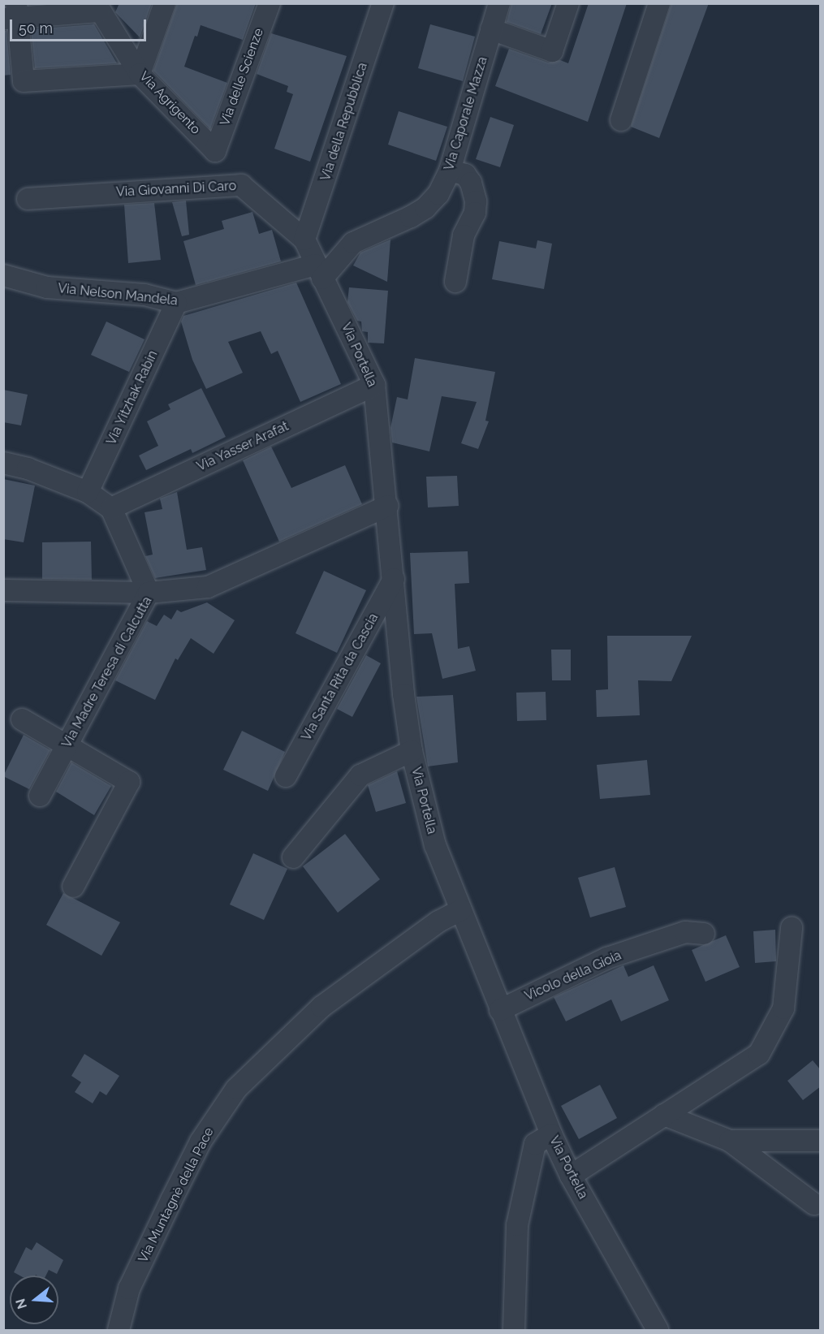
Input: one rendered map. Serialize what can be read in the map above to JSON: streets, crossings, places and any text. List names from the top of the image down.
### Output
{
  "streets": {
    "street": [
      "Via delle Scienze",
      "Via Agrigento",
      "Via Caporale Mazza",
      "Via della Repubblica",
      "Via Giovanni Di Caro",
      "Via Nelson Mandela",
      "Via Portella",
      "Via Yitzhak Rabin",
      "Via Yasser Arafat",
      "Via Madre Teresa di Calcutta",
      "Via Santa Rita da Cascia",
      "Vicolo della Gioia",
      "Via Muntagnè della Pace"
    ]
  },
  "crossings": [
    ["Via delle Scienze", "Via Agrigento"],
    ["Via Caporale Mazza", "Via Nelson Mandela"],
    ["Via Caporale Mazza", "Via Portella"],
    ["Via della Repubblica", "Via Giovanni Di Caro"],
    ["Via della Repubblica", "Via Portella"],
    ["Via Giovanni Di Caro", "Via Portella"],
    ["Via Nelson Mandela", "Via Portella"],
    ["Via Nelson Mandela", "Via Yitzhak Rabin"],
    ["Via Portella", "Via Yasser Arafat"],
    ["Via Portella", "Via Madre Teresa di Calcutta"],
    ["Via Portella", "Via Santa Rita da Cascia"],
    ["Via Portella", "Vicolo della Gioia"],
    ["Via Portella", "Via Muntagnè della Pace"]
  ],
  "scale_bar": "50 m",
  "north": "left"
}
